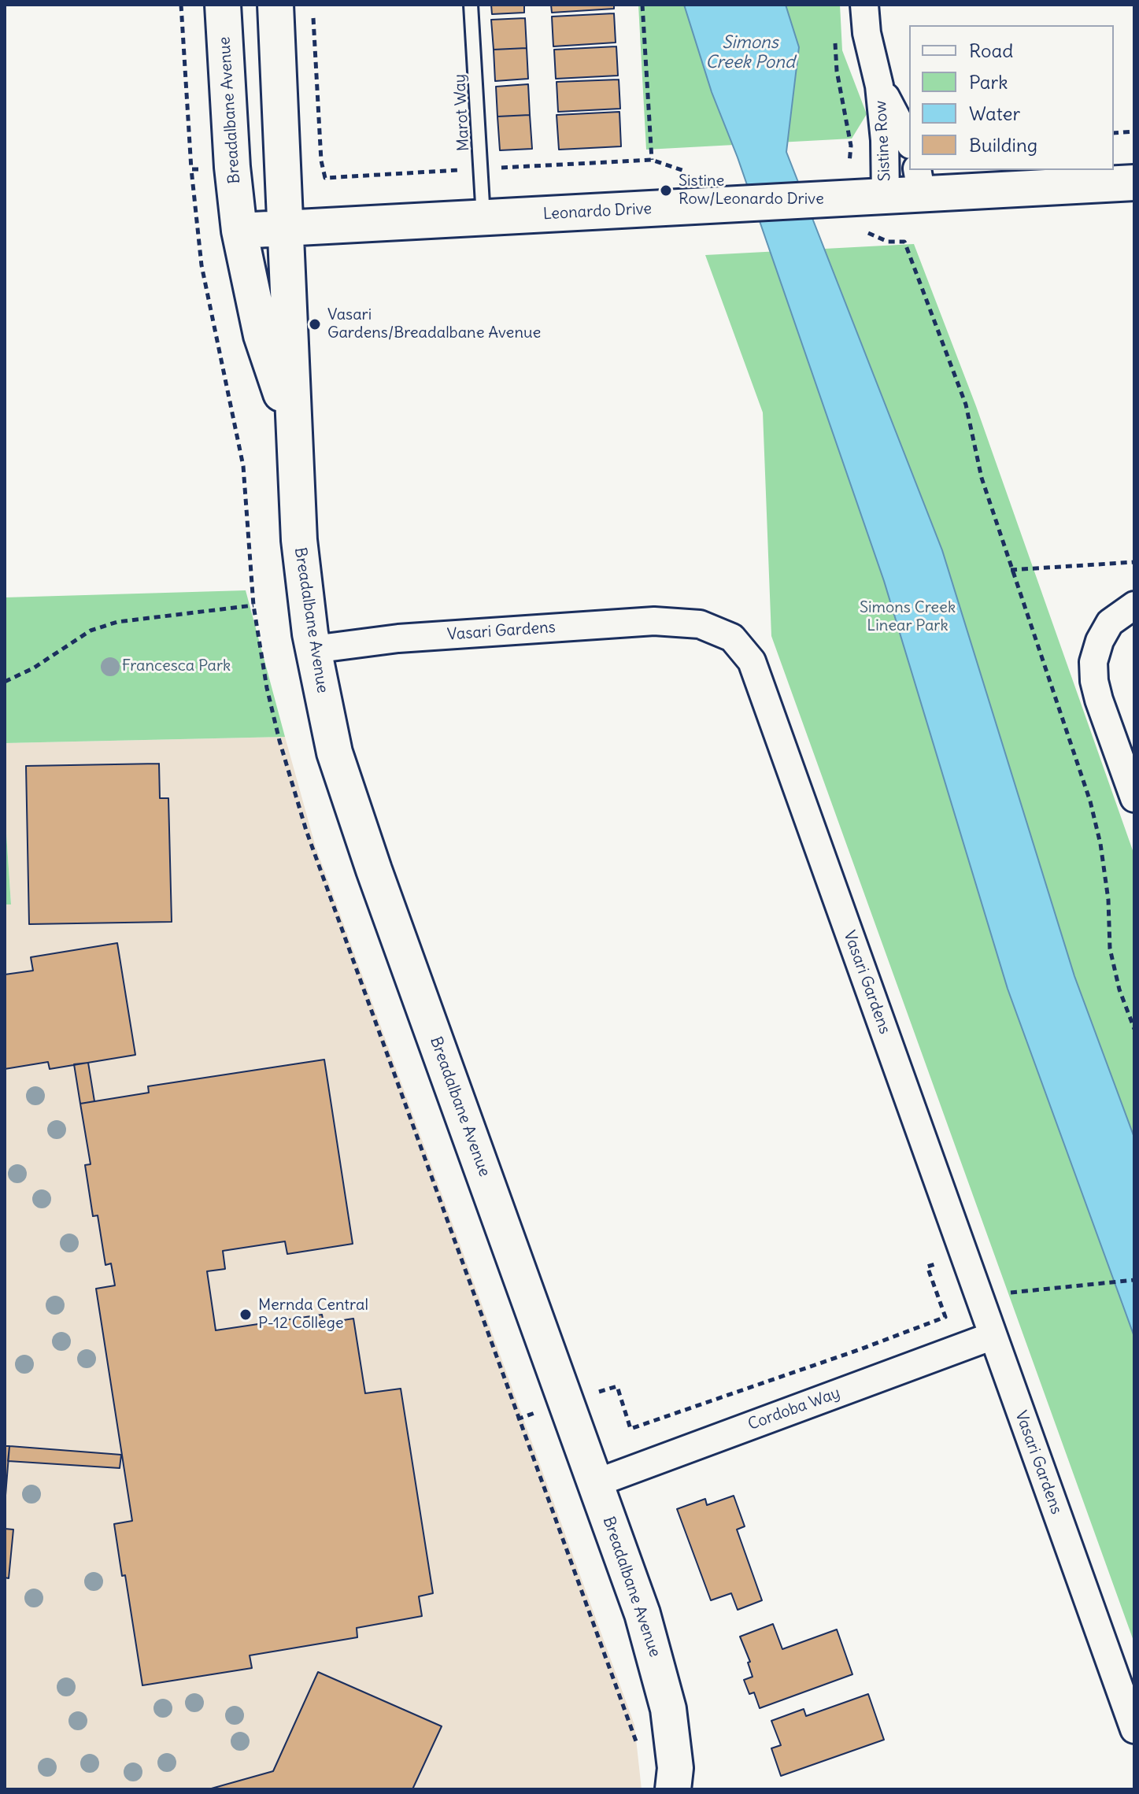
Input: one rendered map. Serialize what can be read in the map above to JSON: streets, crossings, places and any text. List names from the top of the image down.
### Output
{
  "streets": {
    "street": [
      "Breadalbane Avenue",
      "Sistine Row",
      "Leonardo Drive",
      "Vasari Gardens",
      "Cordoba Way"
    ],
    "lane": ["Marot Way"]
  },
  "crossings": [
    ["Breadalbane Avenue", "Leonardo Drive"],
    ["Breadalbane Avenue", "Vasari Gardens"],
    ["Breadalbane Avenue", "Cordoba Way"],
    ["Marot Way", "Leonardo Drive"],
    ["Sistine Row", "Leonardo Drive"],
    ["Vasari Gardens", "Cordoba Way"]
  ],
  "water": ["Simons Creek Pond"],
  "parks": ["Simons Creek Linear Park", "Francesca Park"],
  "places": ["Sistine Row/Leonardo Drive", "Vasari Gardens/Breadalbane Avenue", "Mernda Central P-12 College"],
  "legend": [
    "Road",
    "Park",
    "Water",
    "Building"
  ]
}
